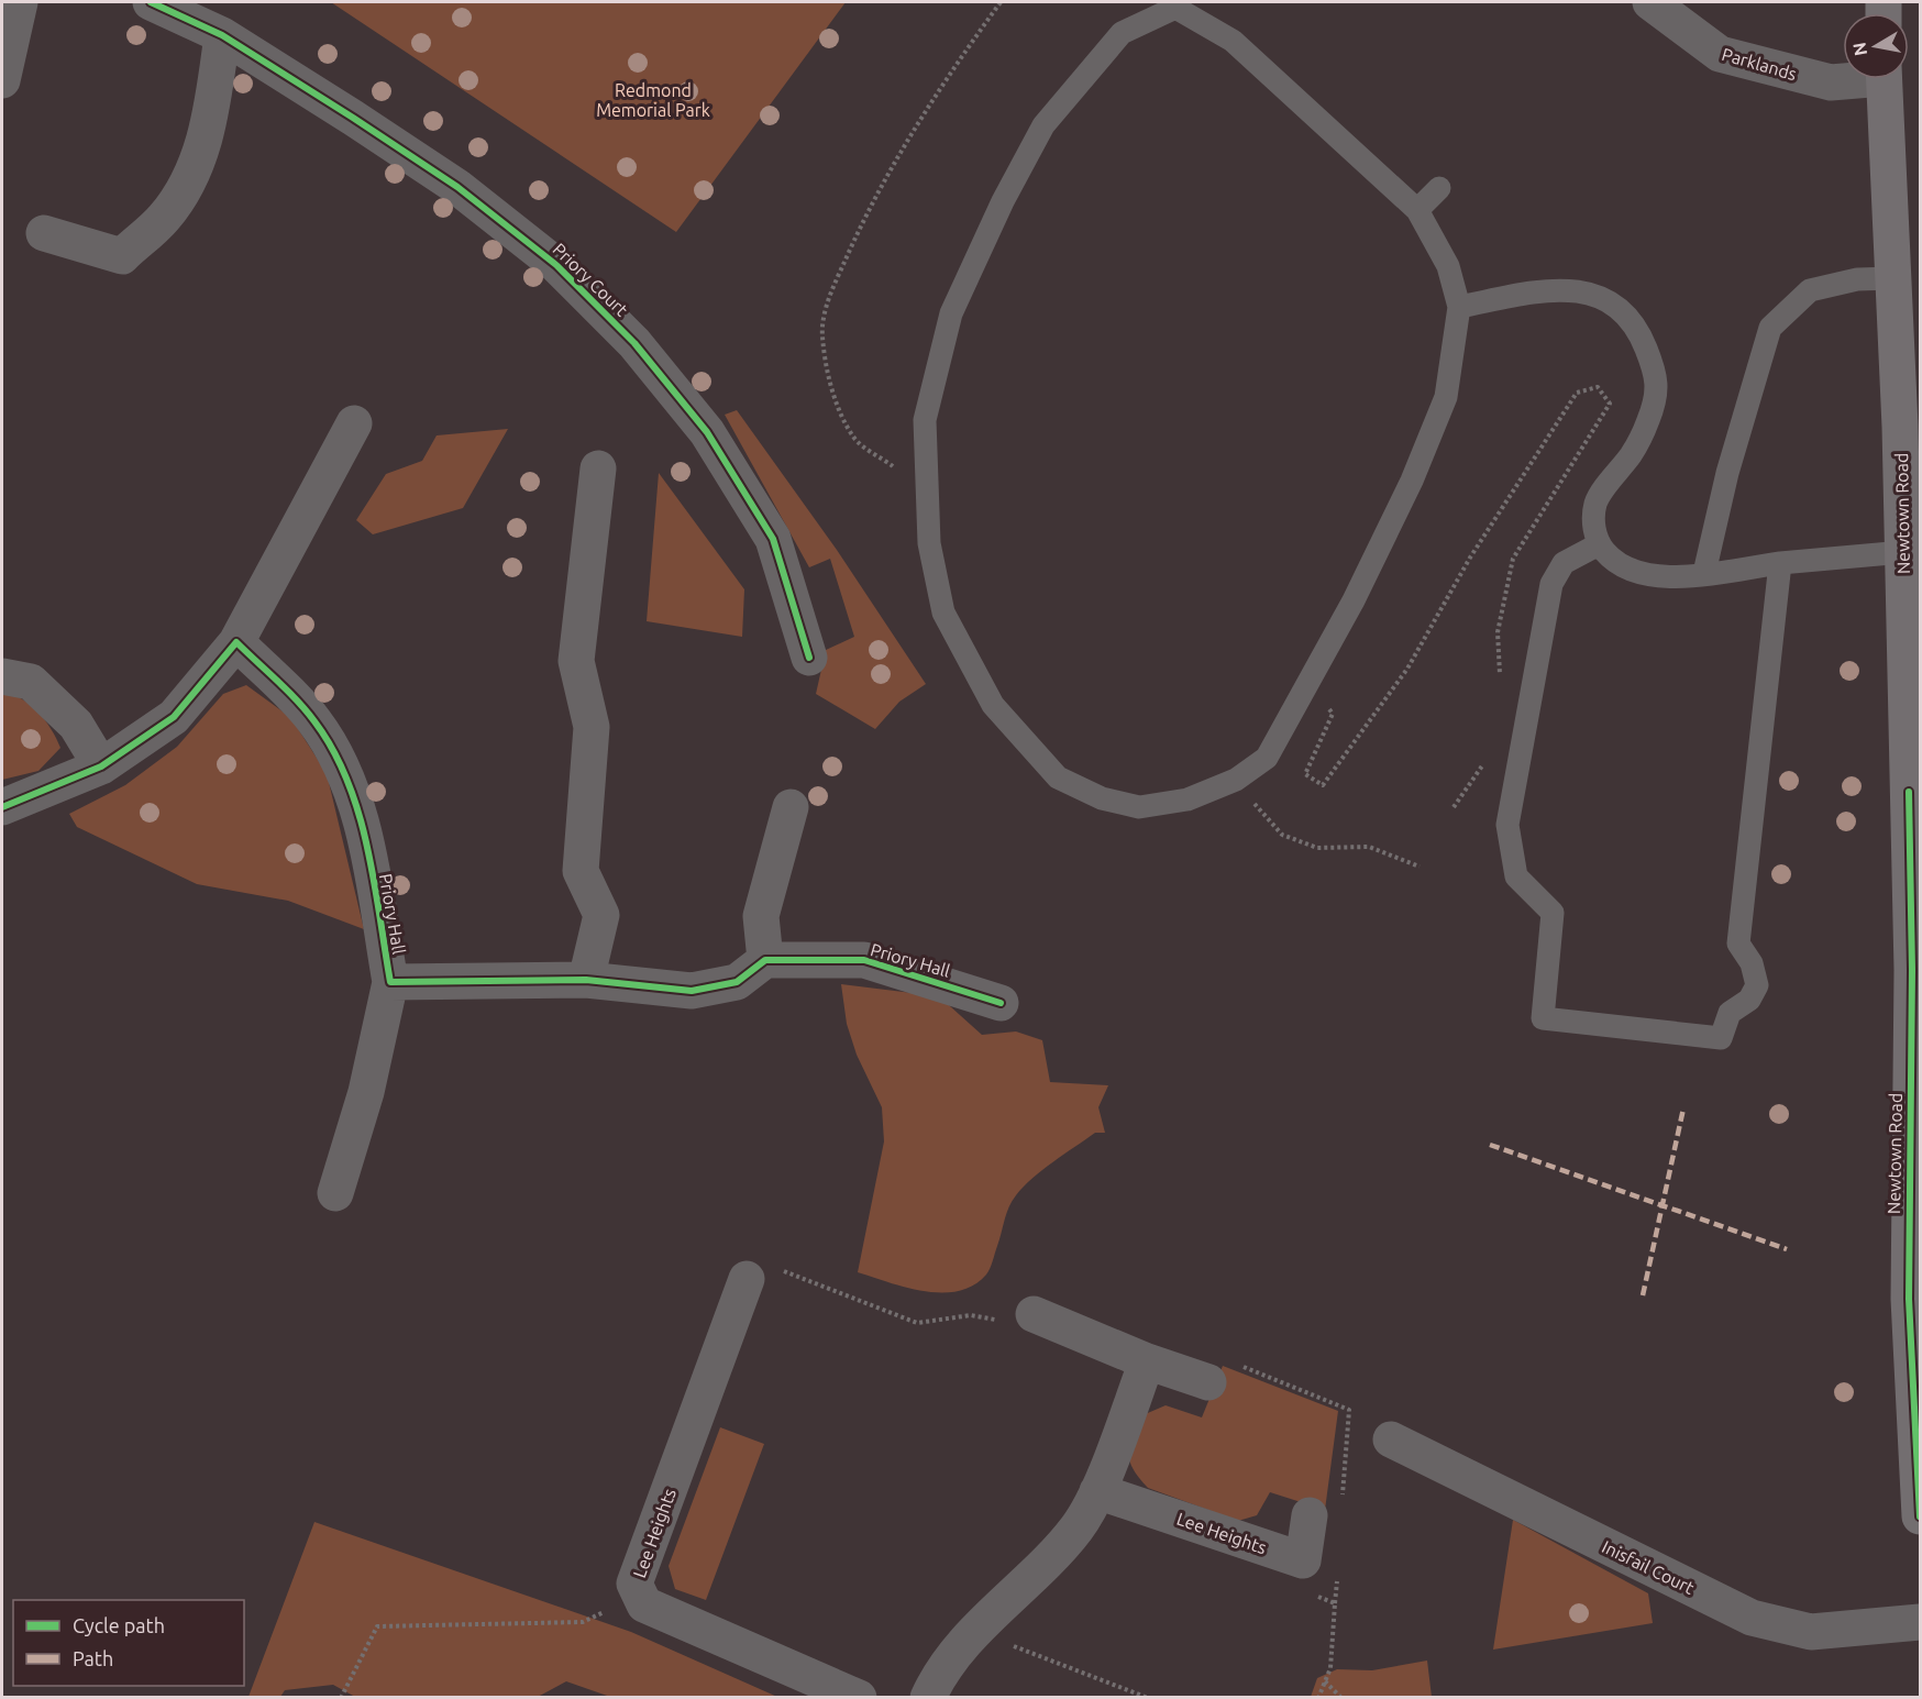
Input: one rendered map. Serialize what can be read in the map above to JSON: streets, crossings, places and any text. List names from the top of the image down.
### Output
{
  "streets": {
    "main road": ["Newtown Road"],
    "street": [
      "Parklands",
      "Priory Court",
      "Priory Hall",
      "Lee Heights",
      "Inisfail Court"
    ]
  },
  "parks": ["Redmond Memorial Park"],
  "legend": ["Cycle path", "Path"],
  "north": "left"
}
